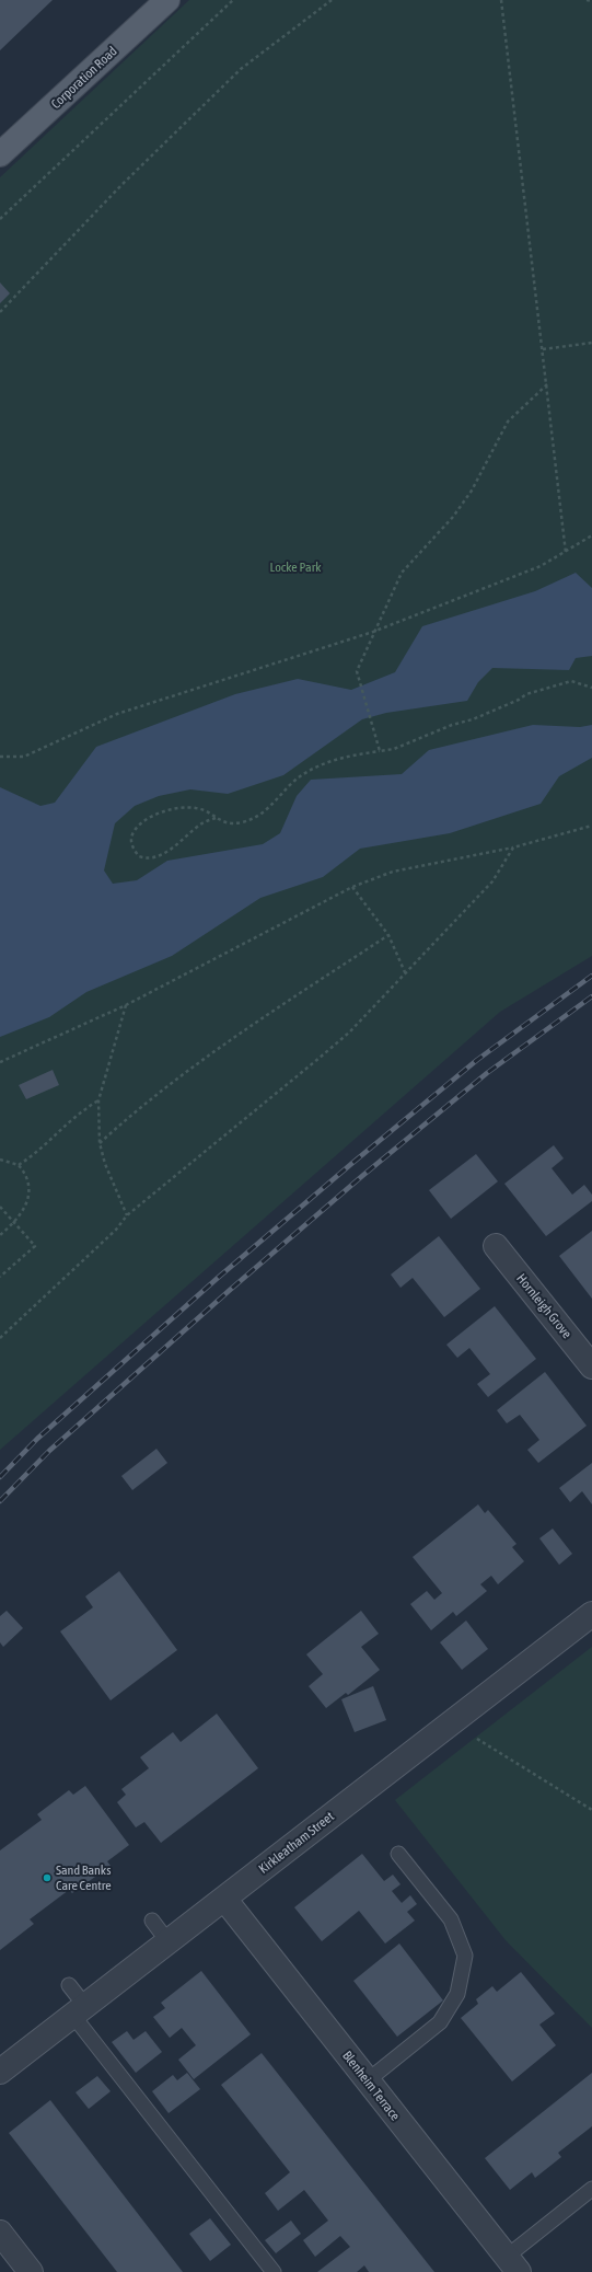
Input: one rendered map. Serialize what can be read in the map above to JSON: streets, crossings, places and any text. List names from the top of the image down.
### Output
{
  "streets": {
    "main road": ["Corporation Road"],
    "street": ["Hornleigh Grove", "Kirkleatham Street", "Blenheim Terrace"]
  },
  "crossings": [
    ["Kirkleatham Street", "Blenheim Terrace"]
  ],
  "parks": ["Locke Park"],
  "places": ["Sand Banks Care Centre"]
}
